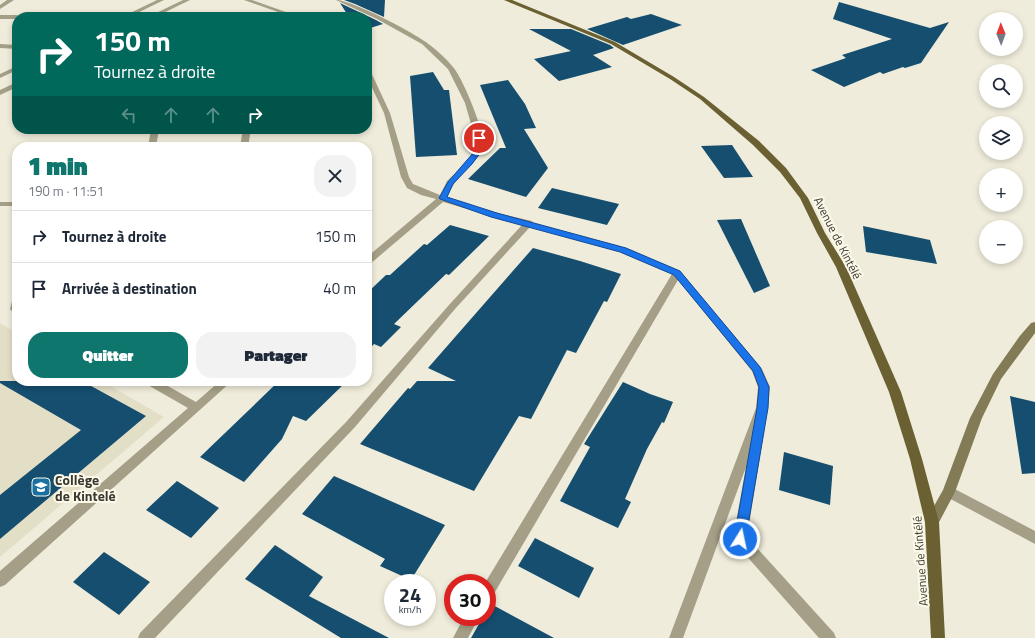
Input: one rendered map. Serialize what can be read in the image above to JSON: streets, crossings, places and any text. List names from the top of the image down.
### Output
{
  "streets": {
    "main road": ["Avenue de Kintélé"]
  },
  "places": {
    "school or university": ["Collège de Kintelé"]
  },
  "north": "top",
  "page": {
    "map_buttons": ["+", "−"],
    "turn": ["150 m", "Tournez à droite"],
    "heading": ["1 min", "190 m · 11:51"],
    "list": [
      {
        "name": "Tournez à droite",
        "value": "150 m"
      },
      {
        "name": "Arrivée à destination",
        "value": "40 m"
      }
    ],
    "buttons": ["Quitter", "Partager"],
    "speed": "24 km/h",
    "limit": "30"
  }
}
